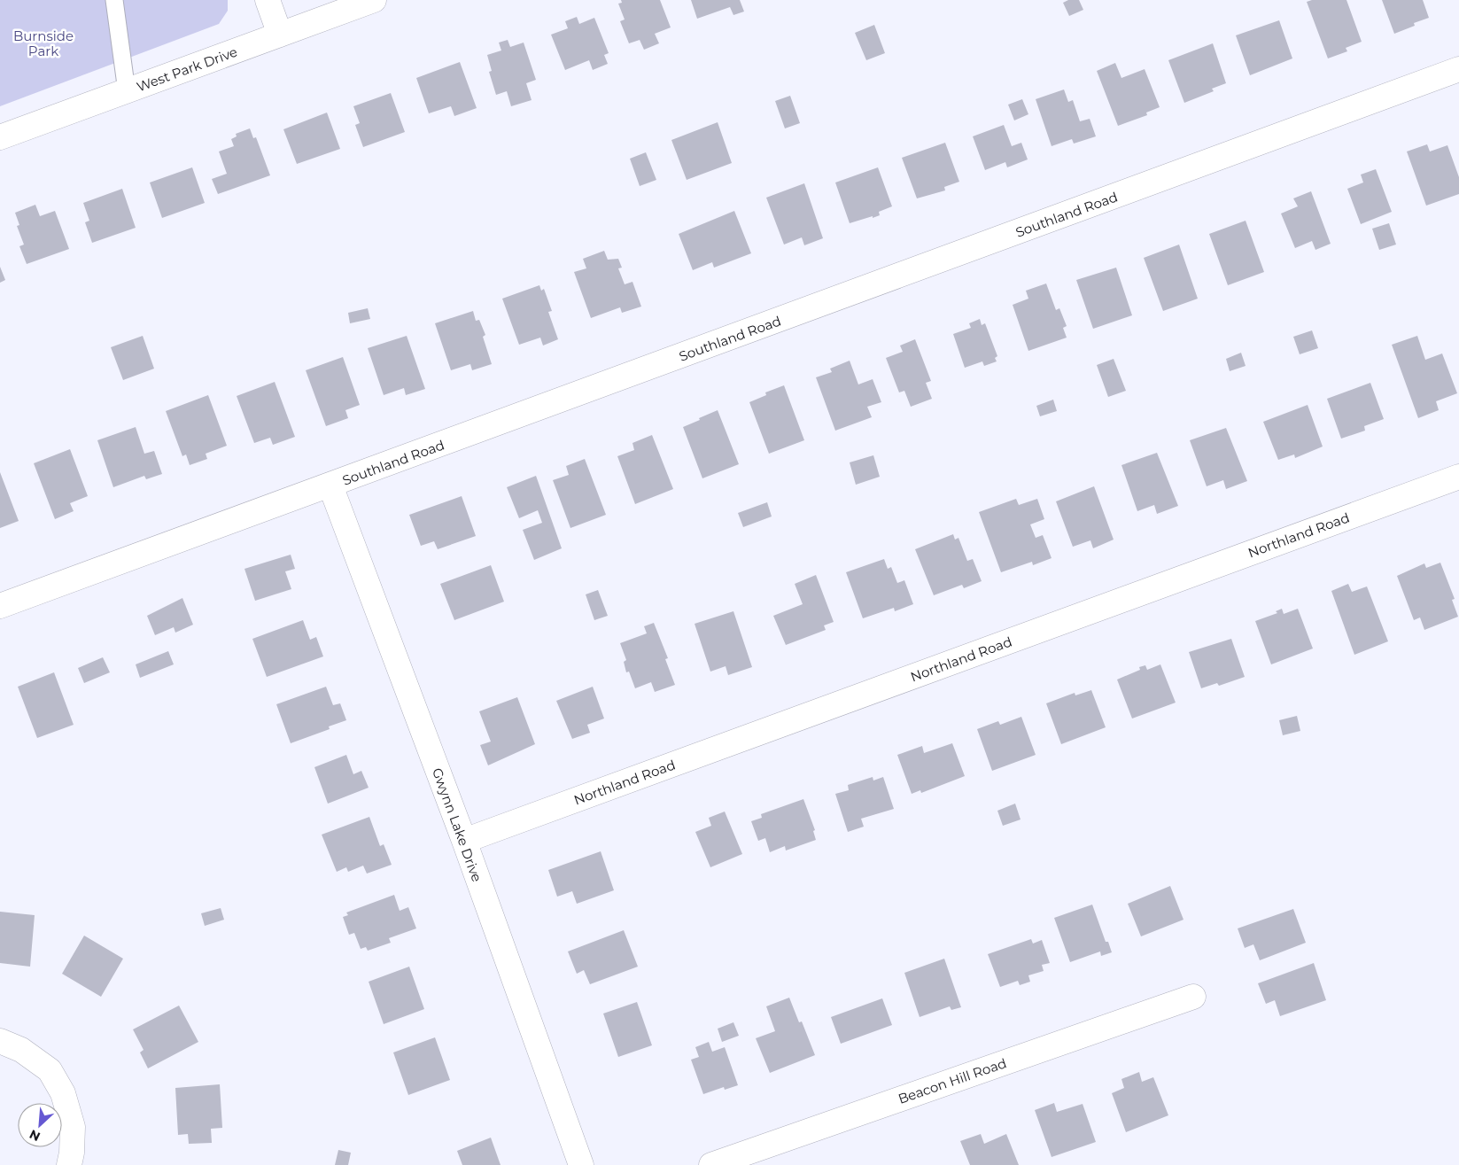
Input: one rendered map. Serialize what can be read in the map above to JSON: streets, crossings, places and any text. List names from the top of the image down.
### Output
{
  "streets": {
    "street": [
      "West Park Drive",
      "Southland Road",
      "Northland Road",
      "Gwynn Lake Drive",
      "Beacon Hill Road"
    ]
  },
  "crossings": [
    ["Southland Road", "Gwynn Lake Drive"],
    ["Northland Road", "Gwynn Lake Drive"]
  ],
  "parks": ["Burnside Park"],
  "north": "bottom left"
}
